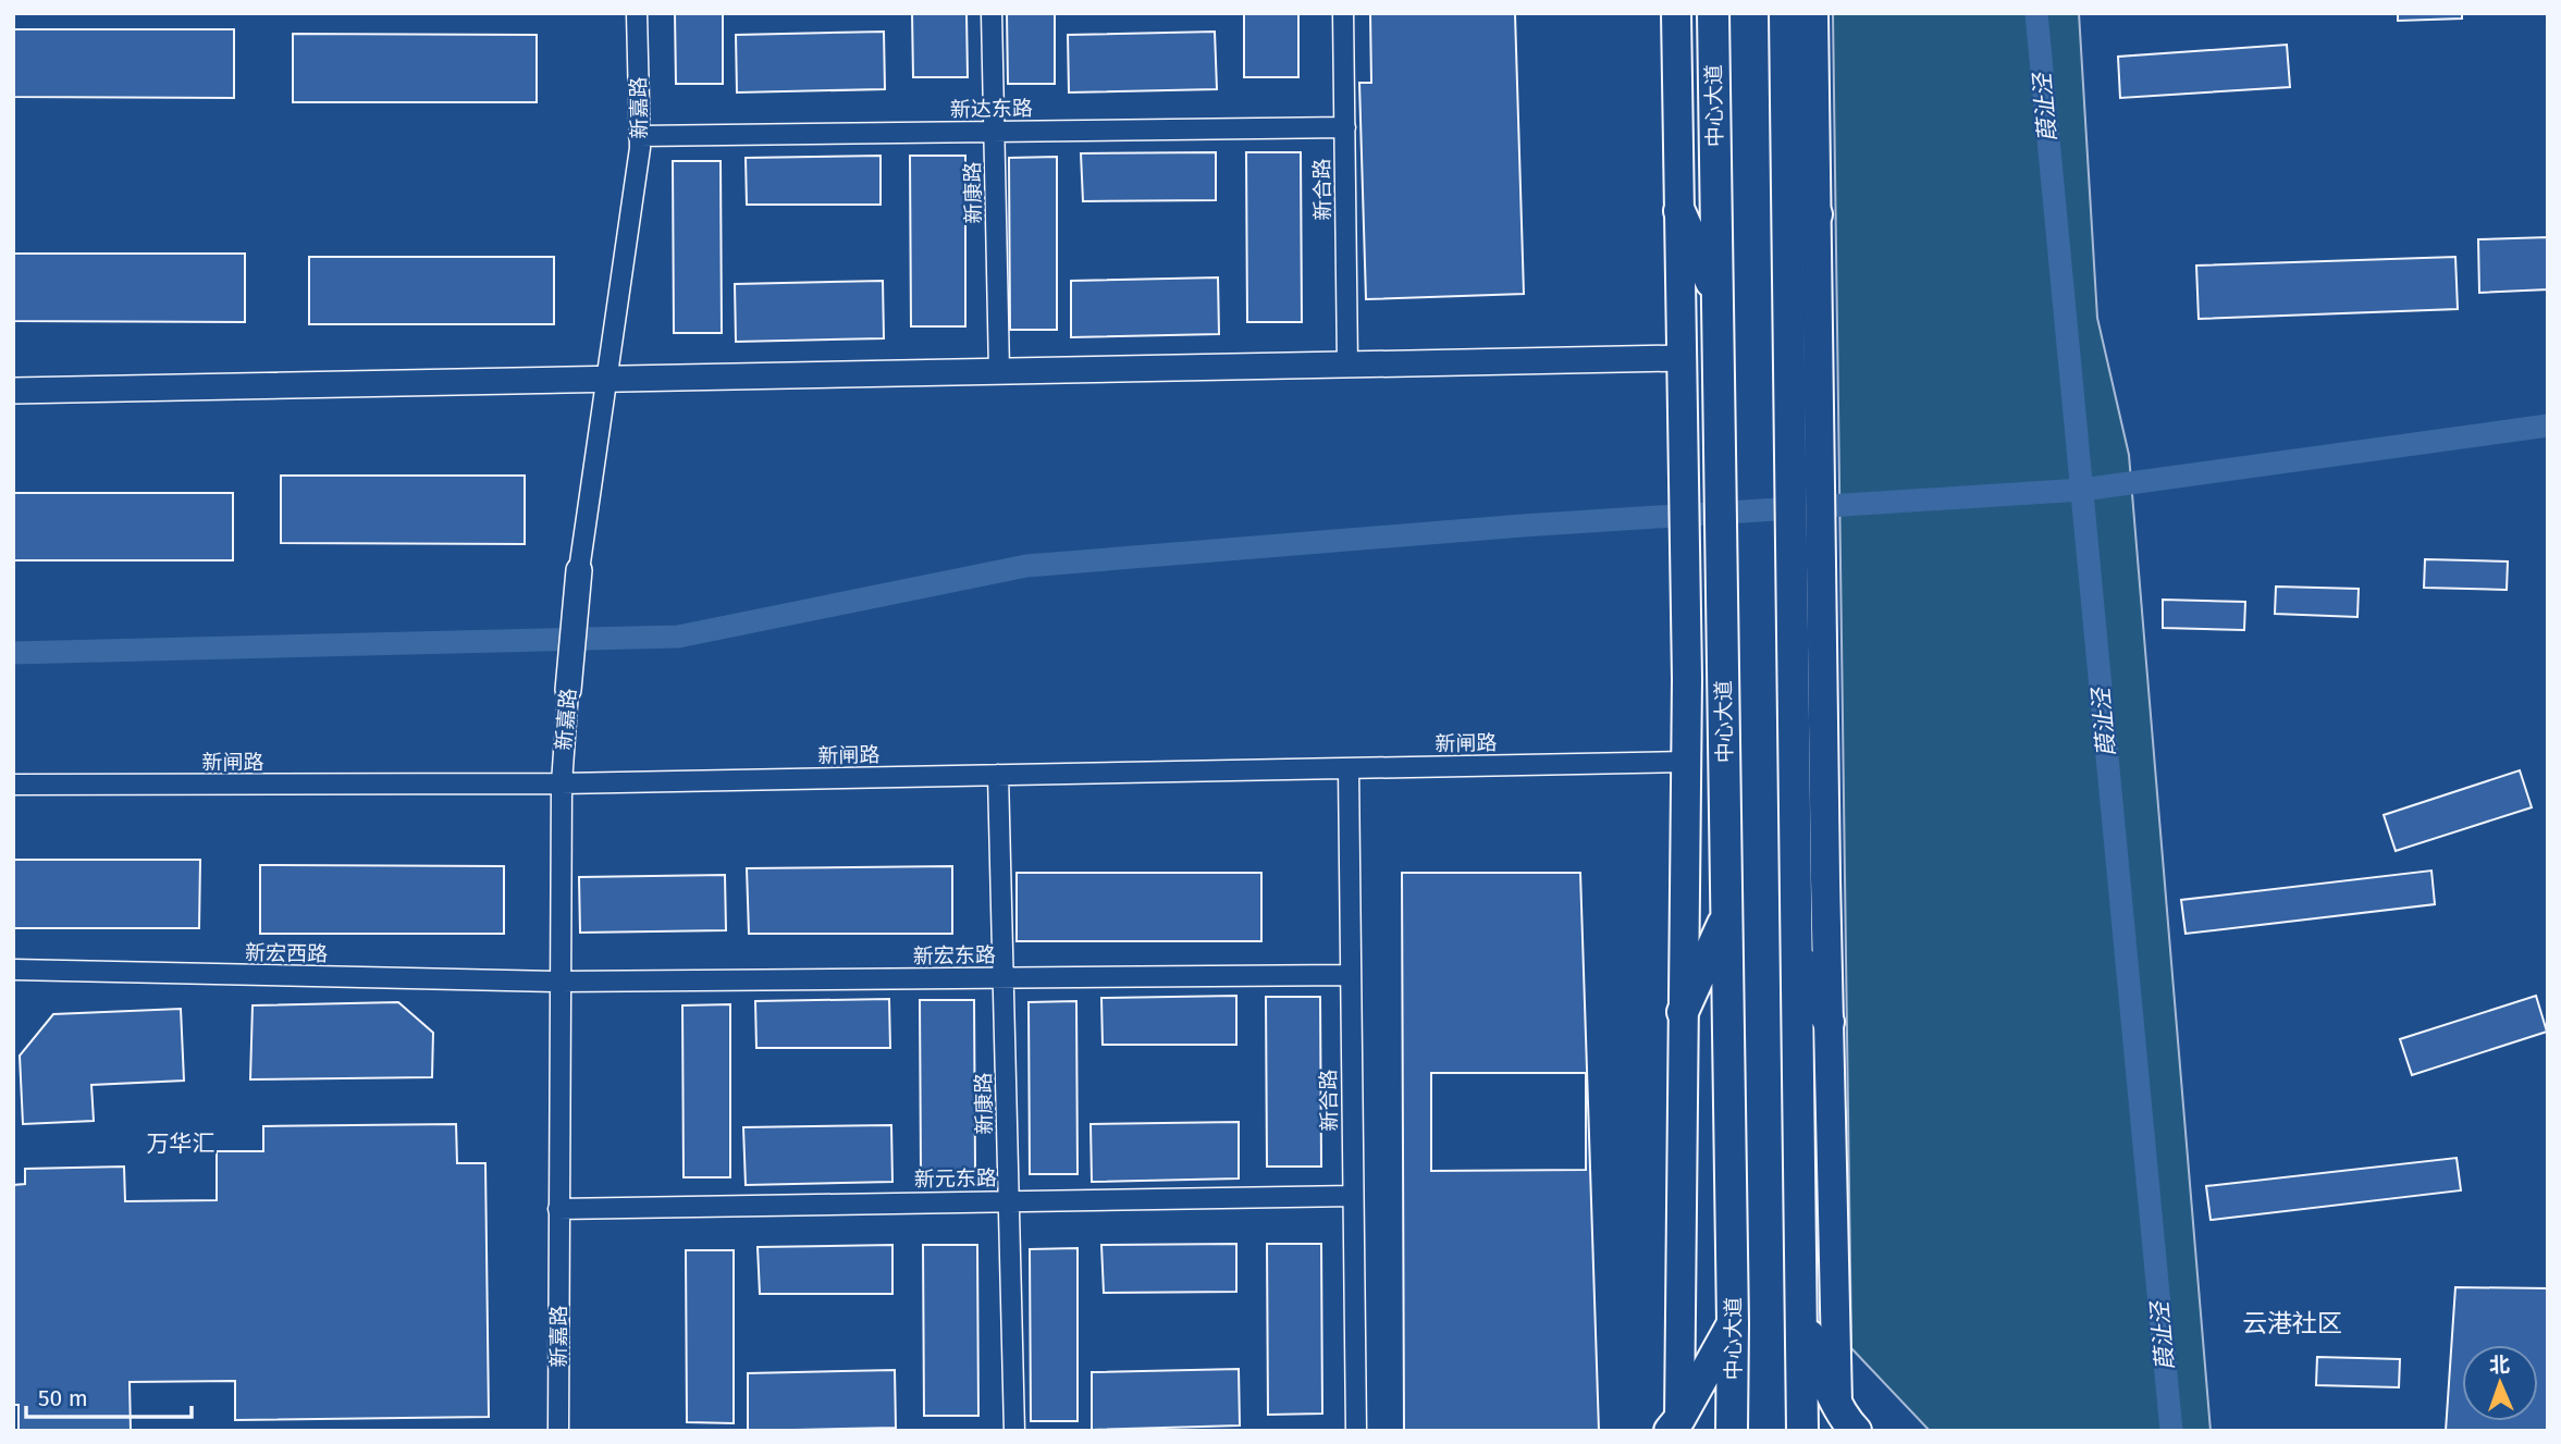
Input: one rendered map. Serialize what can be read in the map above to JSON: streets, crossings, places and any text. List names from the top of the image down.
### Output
{
  "streets": {
    "main road": ["中心大道"],
    "street": [
      "新嘉路",
      "新达东路",
      "新合路",
      "新康路",
      "新闸路",
      "新宏西路",
      "新宏东路",
      "新元东路"
    ]
  },
  "crossings": [
    ["新嘉路", "新达东路"],
    ["新嘉路", "新闸路"],
    ["新嘉路", "新宏西路"],
    ["新嘉路", "新宏东路"],
    ["新嘉路", "新元东路"],
    ["新达东路", "新合路"],
    ["新达东路", "新康路"],
    ["新合路", "新闸路"],
    ["新合路", "新宏东路"],
    ["新合路", "新元东路"],
    ["新康路", "新闸路"],
    ["新康路", "新宏东路"],
    ["新康路", "新元东路"],
    ["新宏西路", "新宏东路"]
  ],
  "districts": ["万华汇", "云港社区"],
  "water": ["葭沚泾"],
  "scale_bar": "50 m",
  "north": "top"
}
